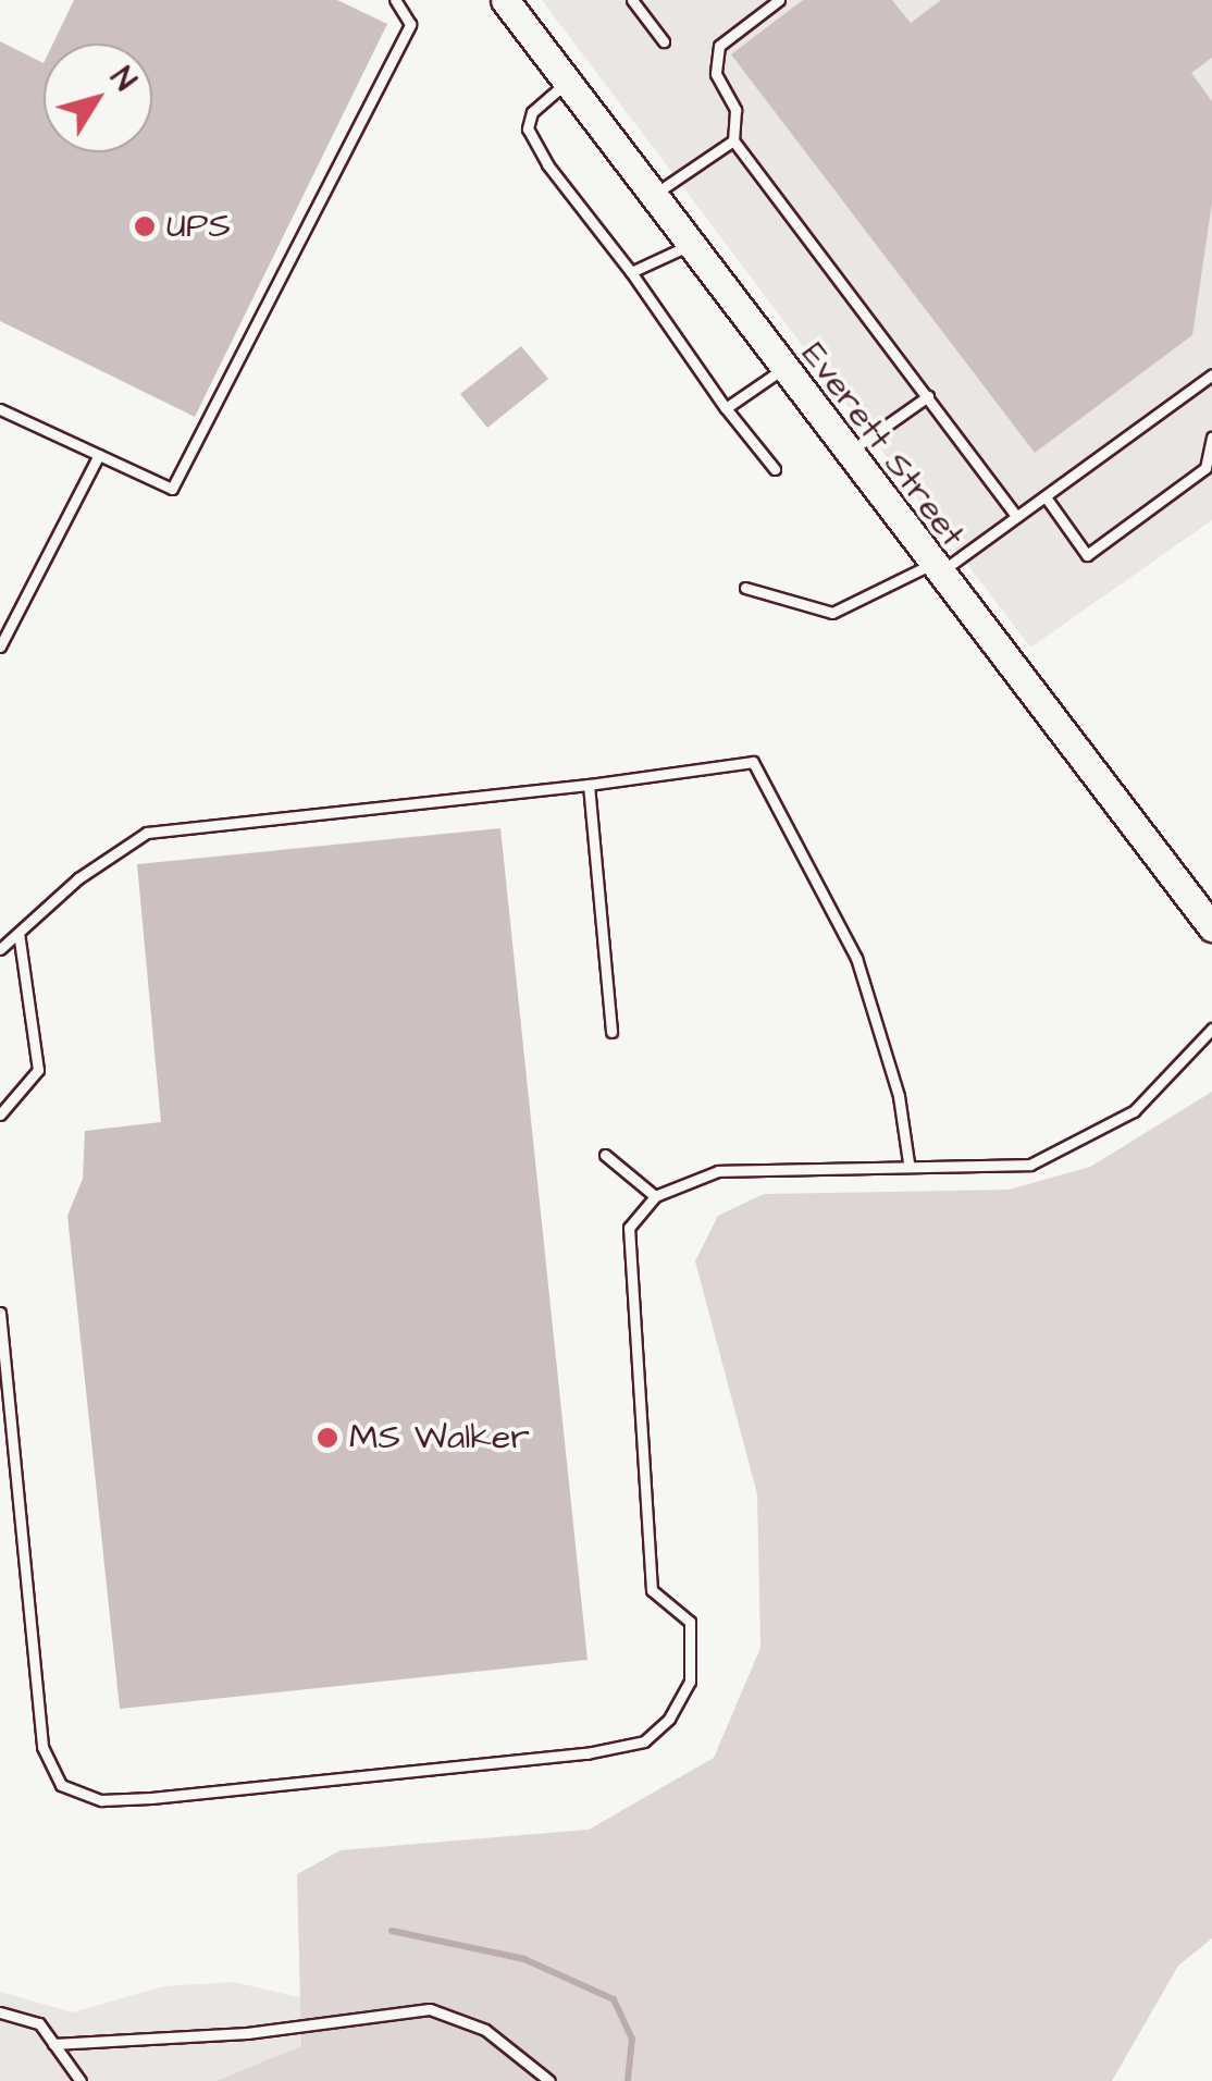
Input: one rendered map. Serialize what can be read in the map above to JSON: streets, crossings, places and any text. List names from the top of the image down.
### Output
{
  "streets": {
    "street": ["Everett Street"]
  },
  "places": ["UPS", "MS Walker"],
  "north": "top right"
}
